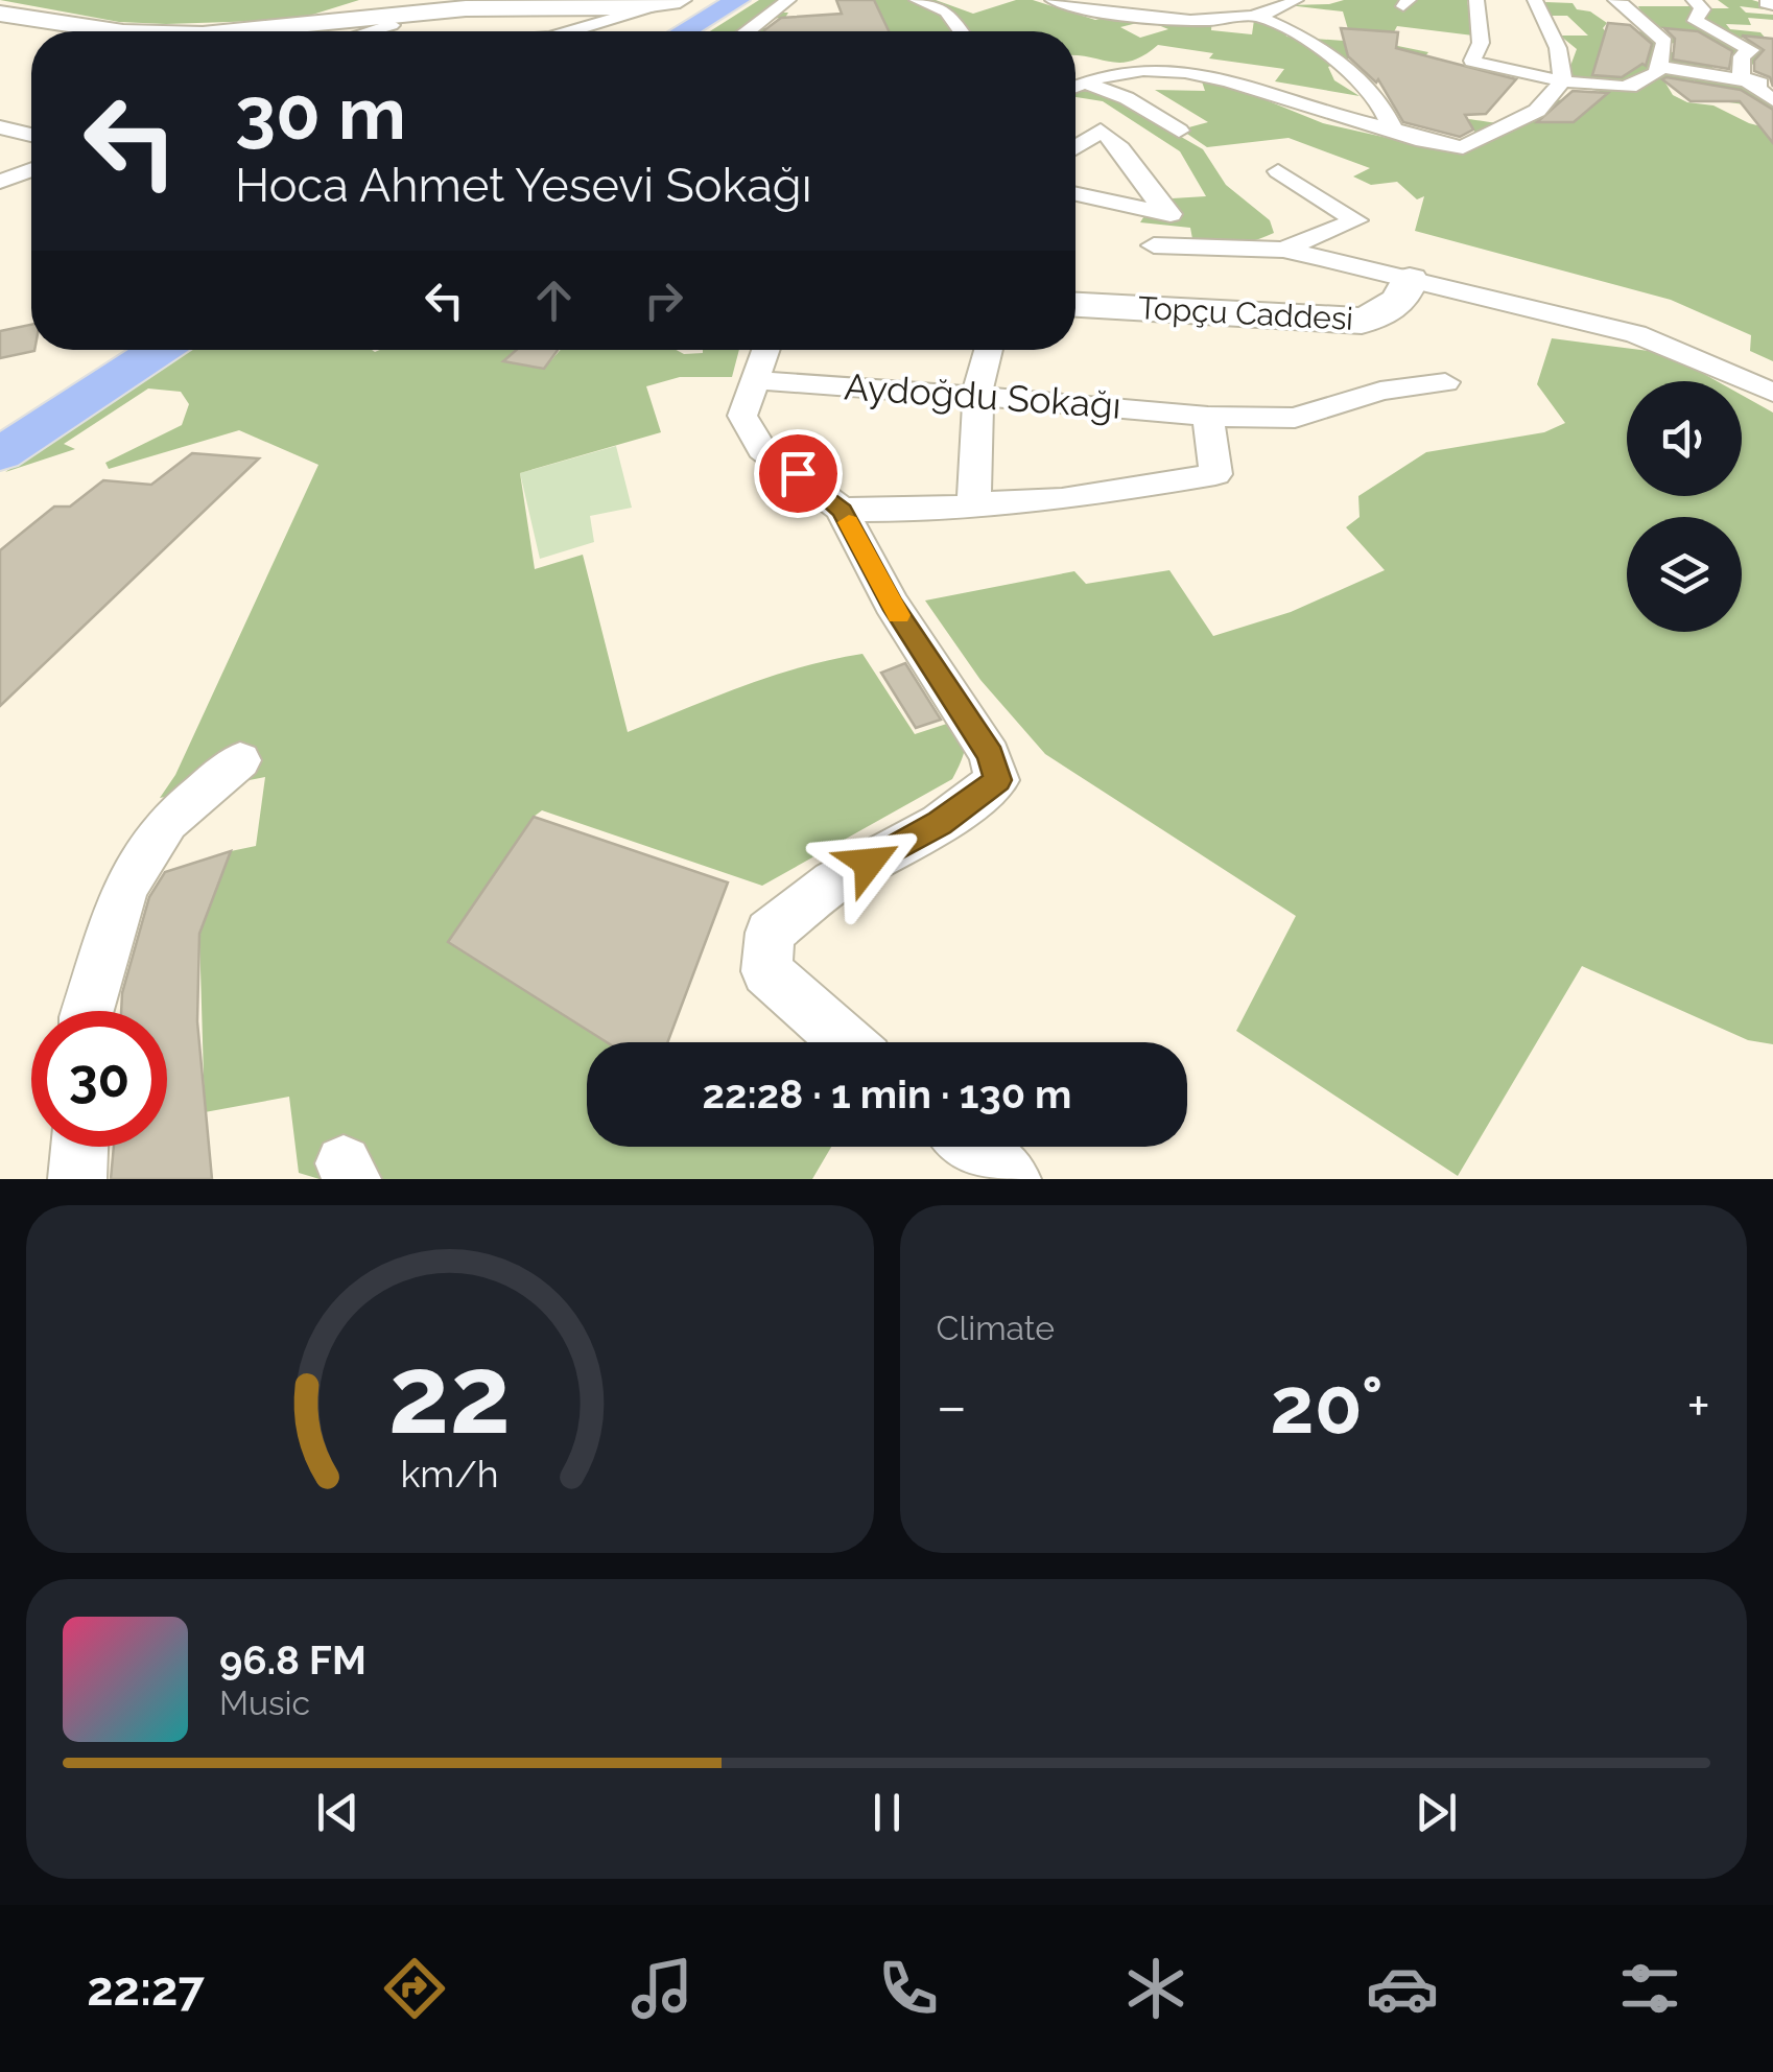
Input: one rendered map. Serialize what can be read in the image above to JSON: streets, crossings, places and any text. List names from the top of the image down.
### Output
{
  "streets": {
    "main road": ["Topçu Caddesi"],
    "street": ["Aydoğdu Sokağı"]
  },
  "page": {
    "turn": ["30 m", "Hoca Ahmet Yesevi Sokağı"],
    "limit": "30",
    "trip": "22:28 · 1 min · 130 m",
    "tile": "Climate",
    "heat": ["−", "20°", "+"],
    "song": ["96.8 FM", "Music"],
    "tabs": "22:27",
    "gauge": ["22", "km/h"]
  }
}
